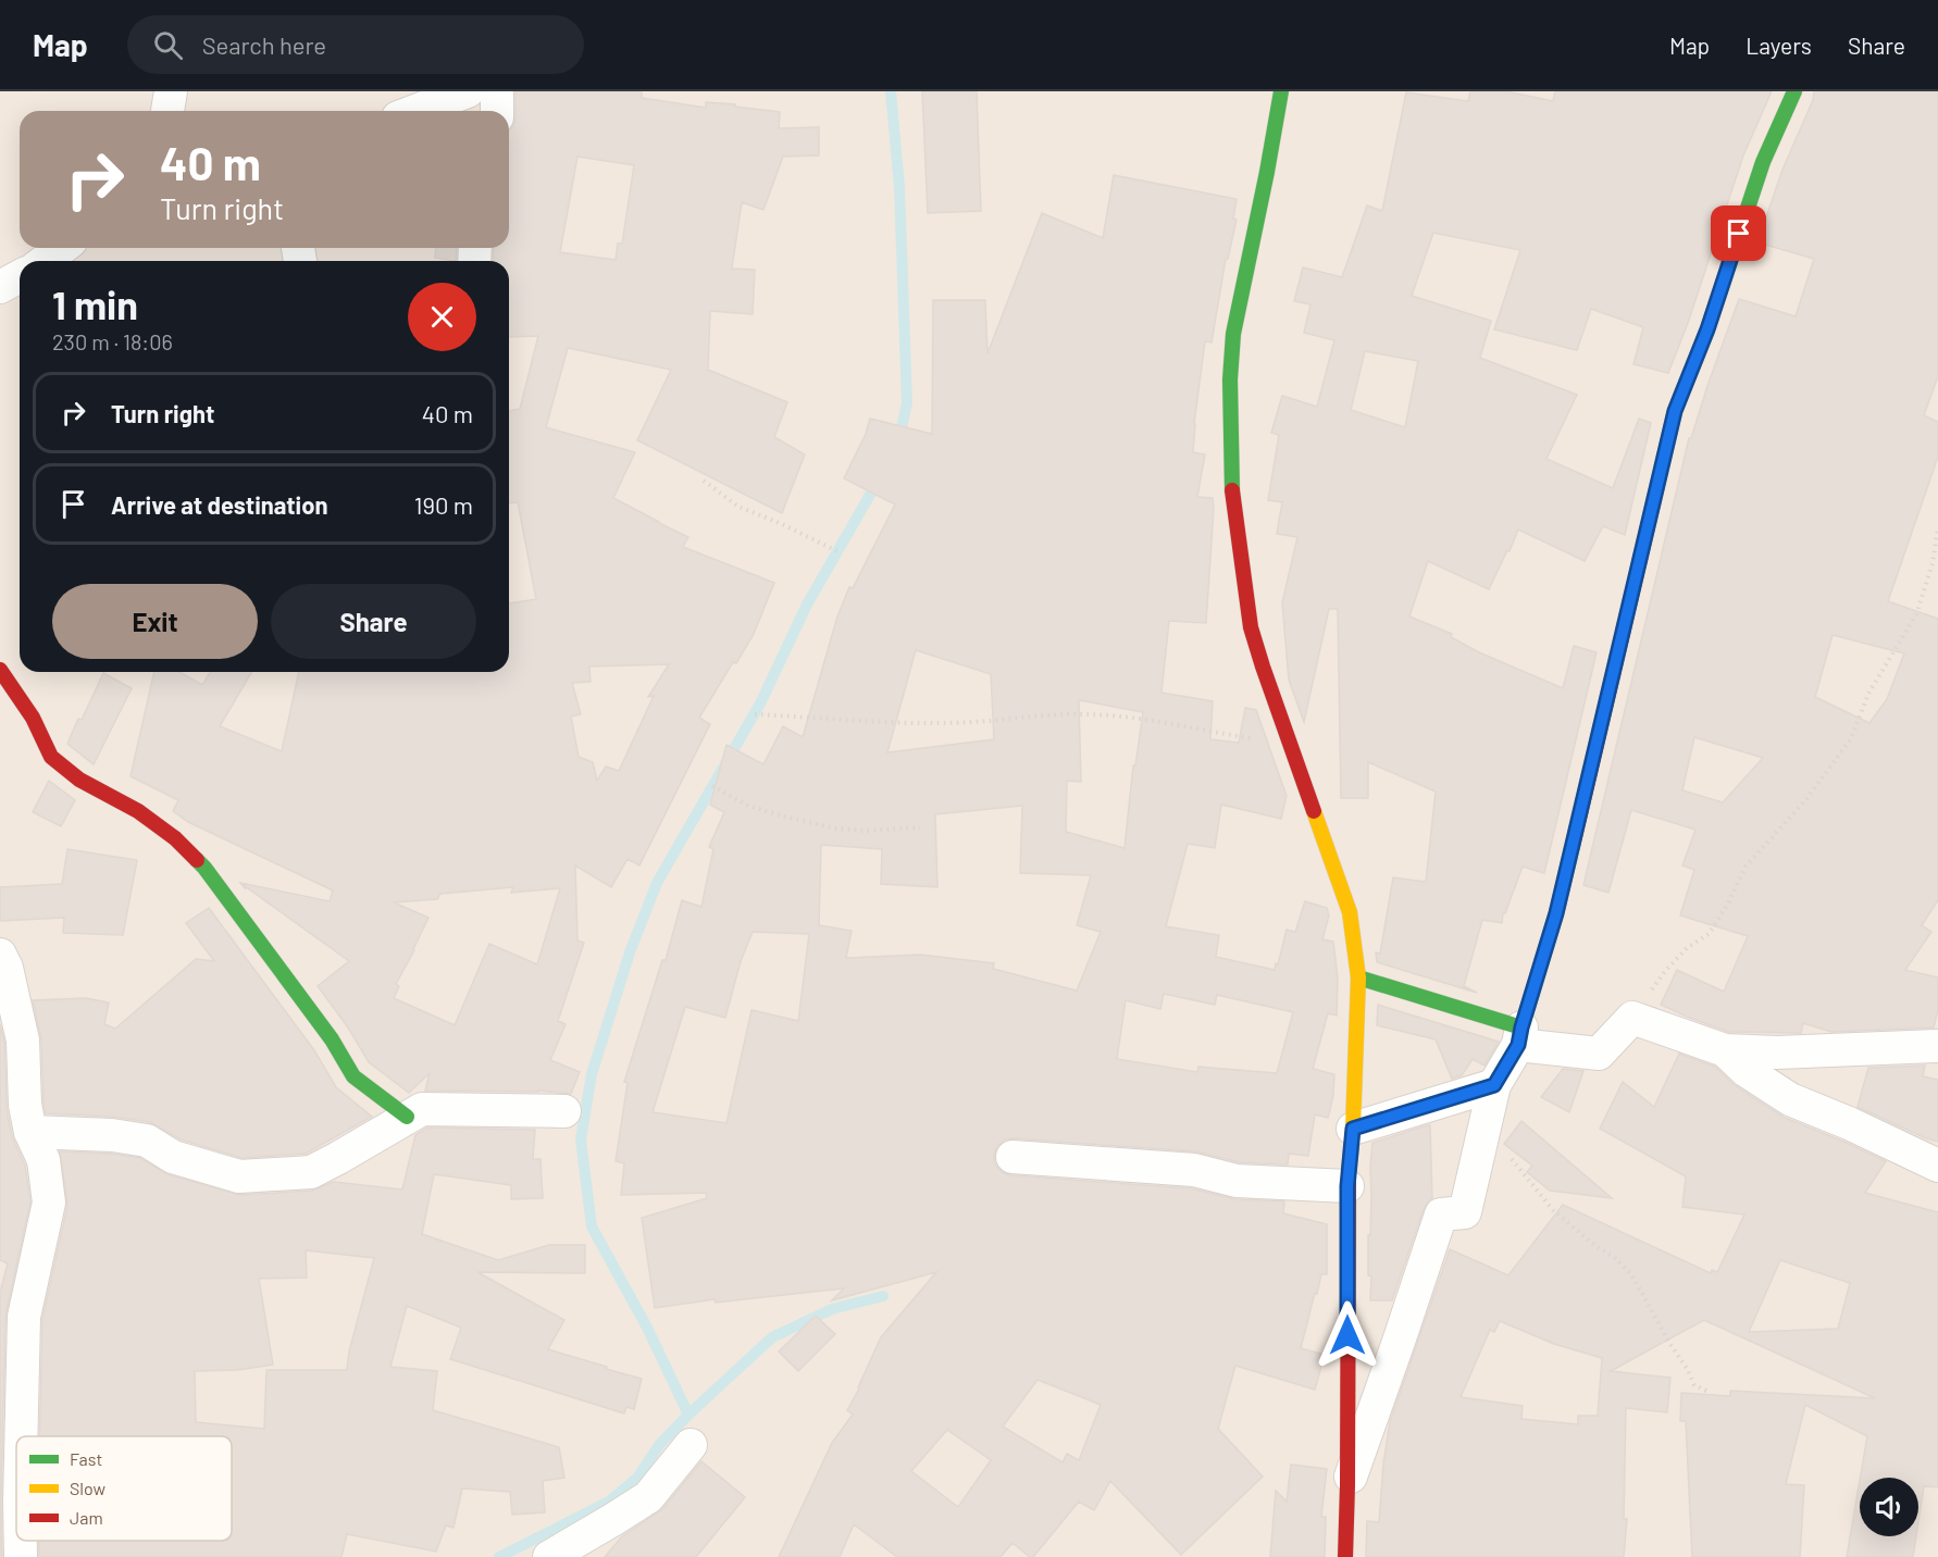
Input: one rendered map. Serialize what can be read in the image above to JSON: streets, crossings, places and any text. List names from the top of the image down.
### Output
{
  "legend": ["Fast", "Slow", "Jam"],
  "page": {
    "header": "Map",
    "search": "Search here",
    "nav": ["Map", "Layers", "Share"],
    "turn": ["40 m", "Turn right"],
    "heading": ["1 min", "230 m · 18:06"],
    "list": [
      {
        "name": "Turn right",
        "value": "40 m"
      },
      {
        "name": "Arrive at destination",
        "value": "190 m"
      }
    ],
    "buttons": ["Exit", "Share"]
  }
}
